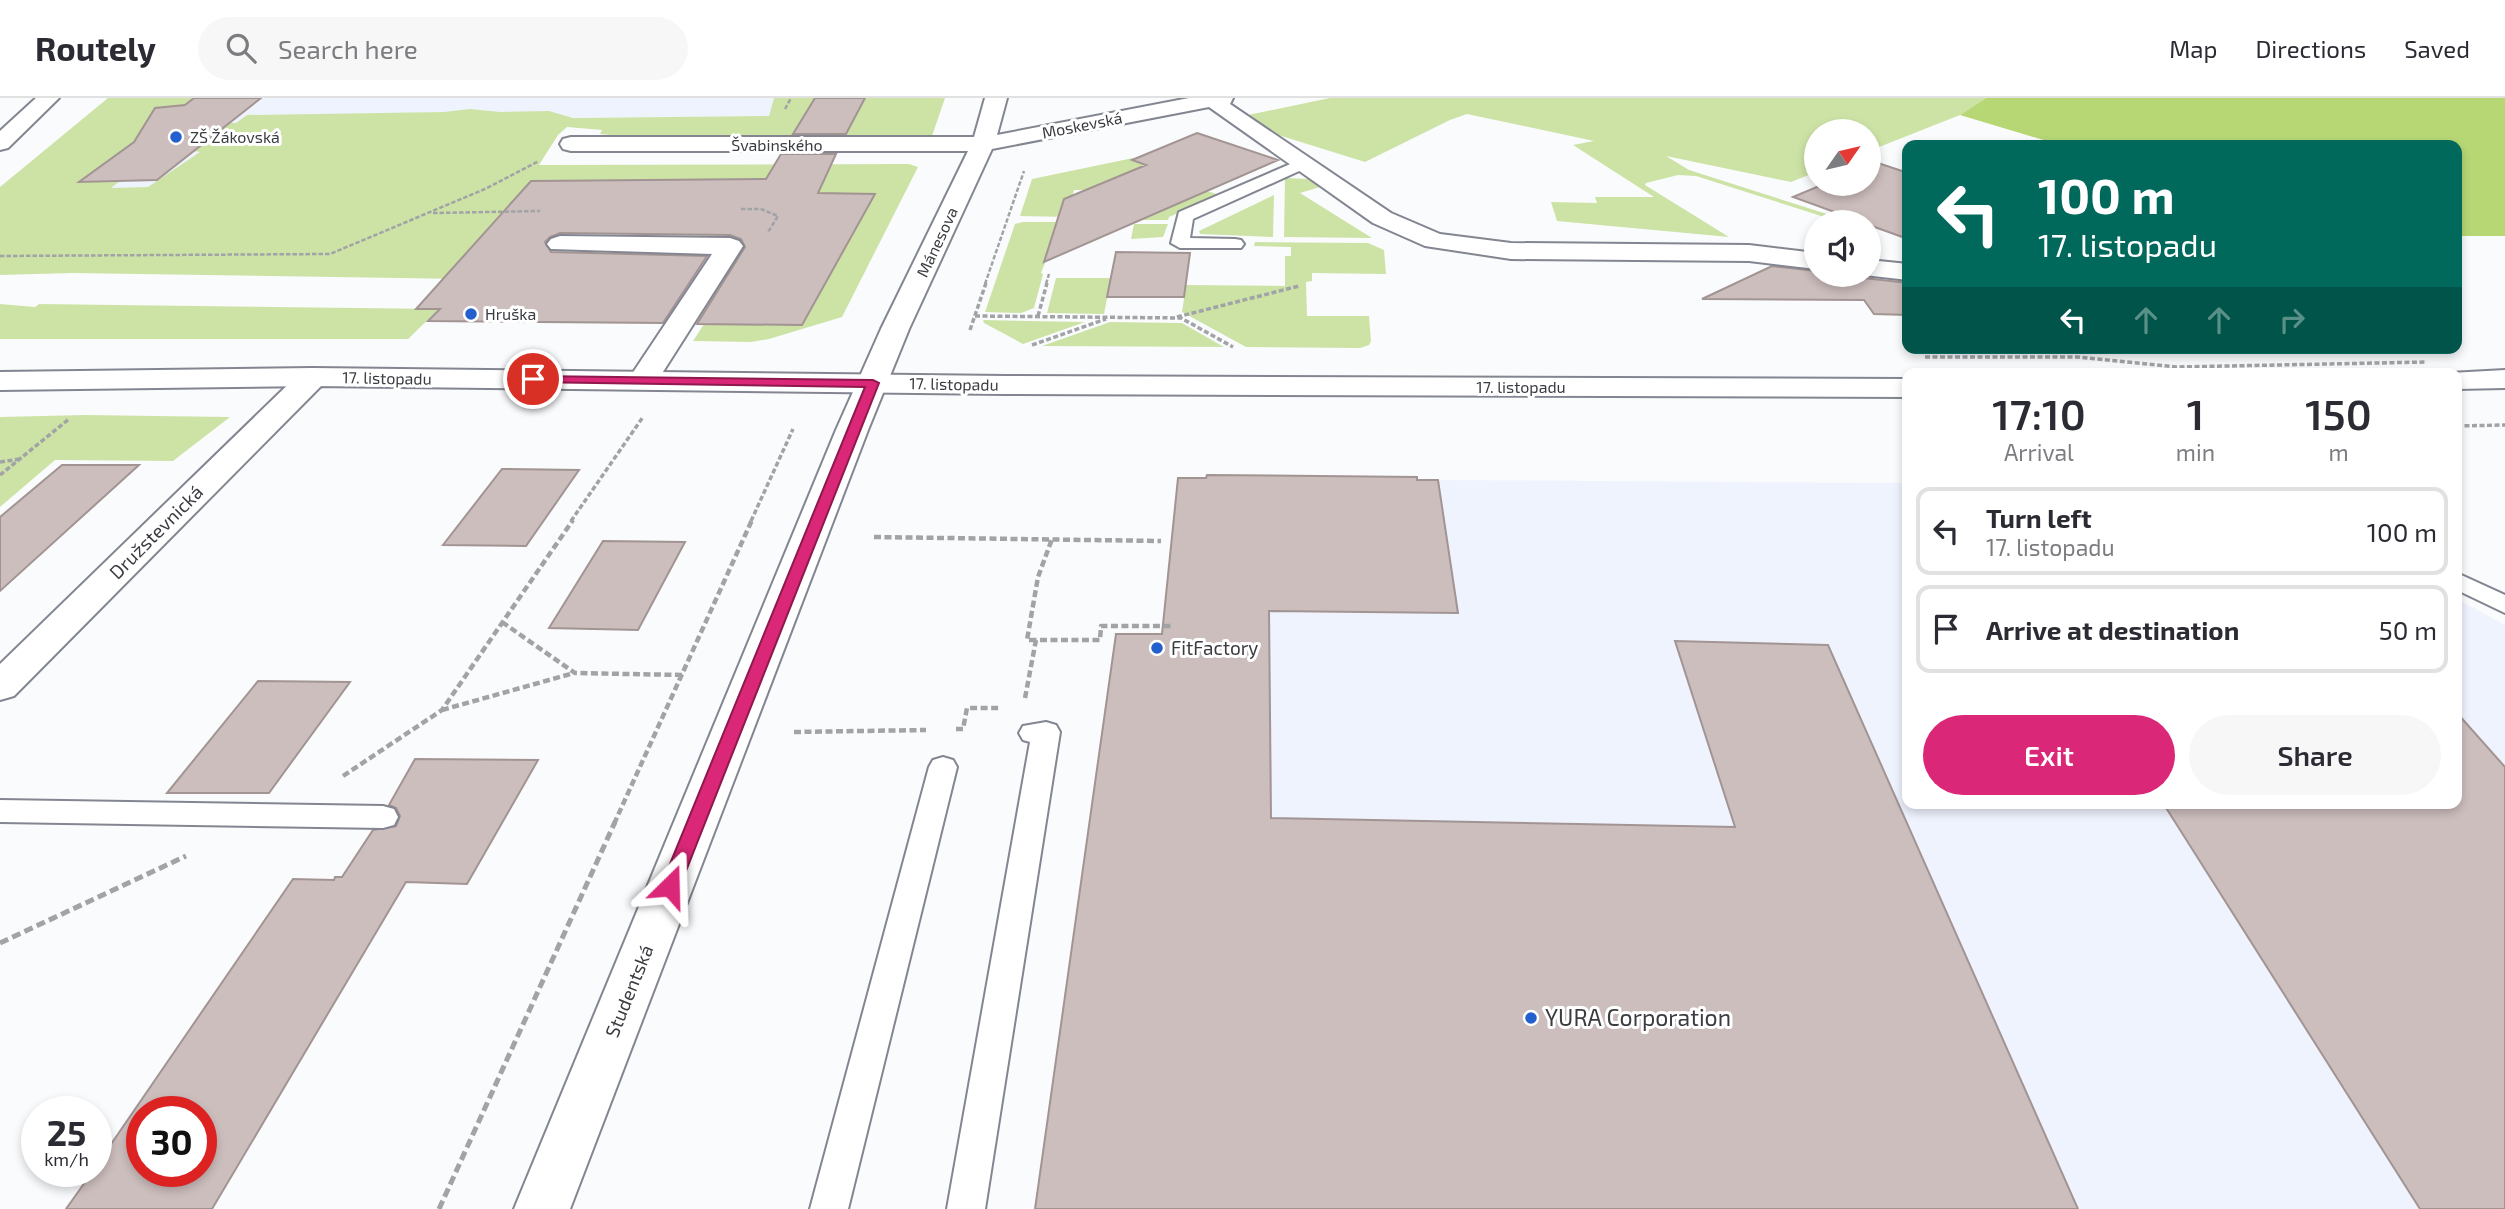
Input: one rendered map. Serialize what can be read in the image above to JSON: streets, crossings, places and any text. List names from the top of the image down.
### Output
{
  "streets": {
    "street": [
      "Moskevská",
      "Švabinského",
      "Mánesova",
      "17. listopadu",
      "Družstevnická",
      "Studentská"
    ]
  },
  "crossings": [
    ["Moskevská", "Švabinského"],
    ["Moskevská", "Mánesova"],
    ["Švabinského", "Mánesova"],
    ["Mánesova", "17. listopadu"],
    ["Mánesova", "Studentská"],
    ["17. listopadu", "Družstevnická"],
    ["17. listopadu", "Studentská"]
  ],
  "places": [
    "ZŠ Žákovská",
    "Hruška",
    "FitFactory",
    "YURA Corporation"
  ],
  "north": "top right",
  "page": {
    "header": "Routely",
    "search": "Search here",
    "nav": ["Map", "Directions", "Saved"],
    "turn": ["100 m", "17. listopadu"],
    "eta": [
      "17:10",
      "Arrival",
      "1",
      "min",
      "150",
      "m"
    ],
    "list": [
      {
        "name": "Turn left",
        "note": "17. listopadu",
        "value": "100 m"
      },
      {
        "name": "Arrive at destination",
        "value": "50 m"
      }
    ],
    "buttons": ["Exit", "Share"],
    "speed": "25 km/h",
    "limit": "30"
  }
}
